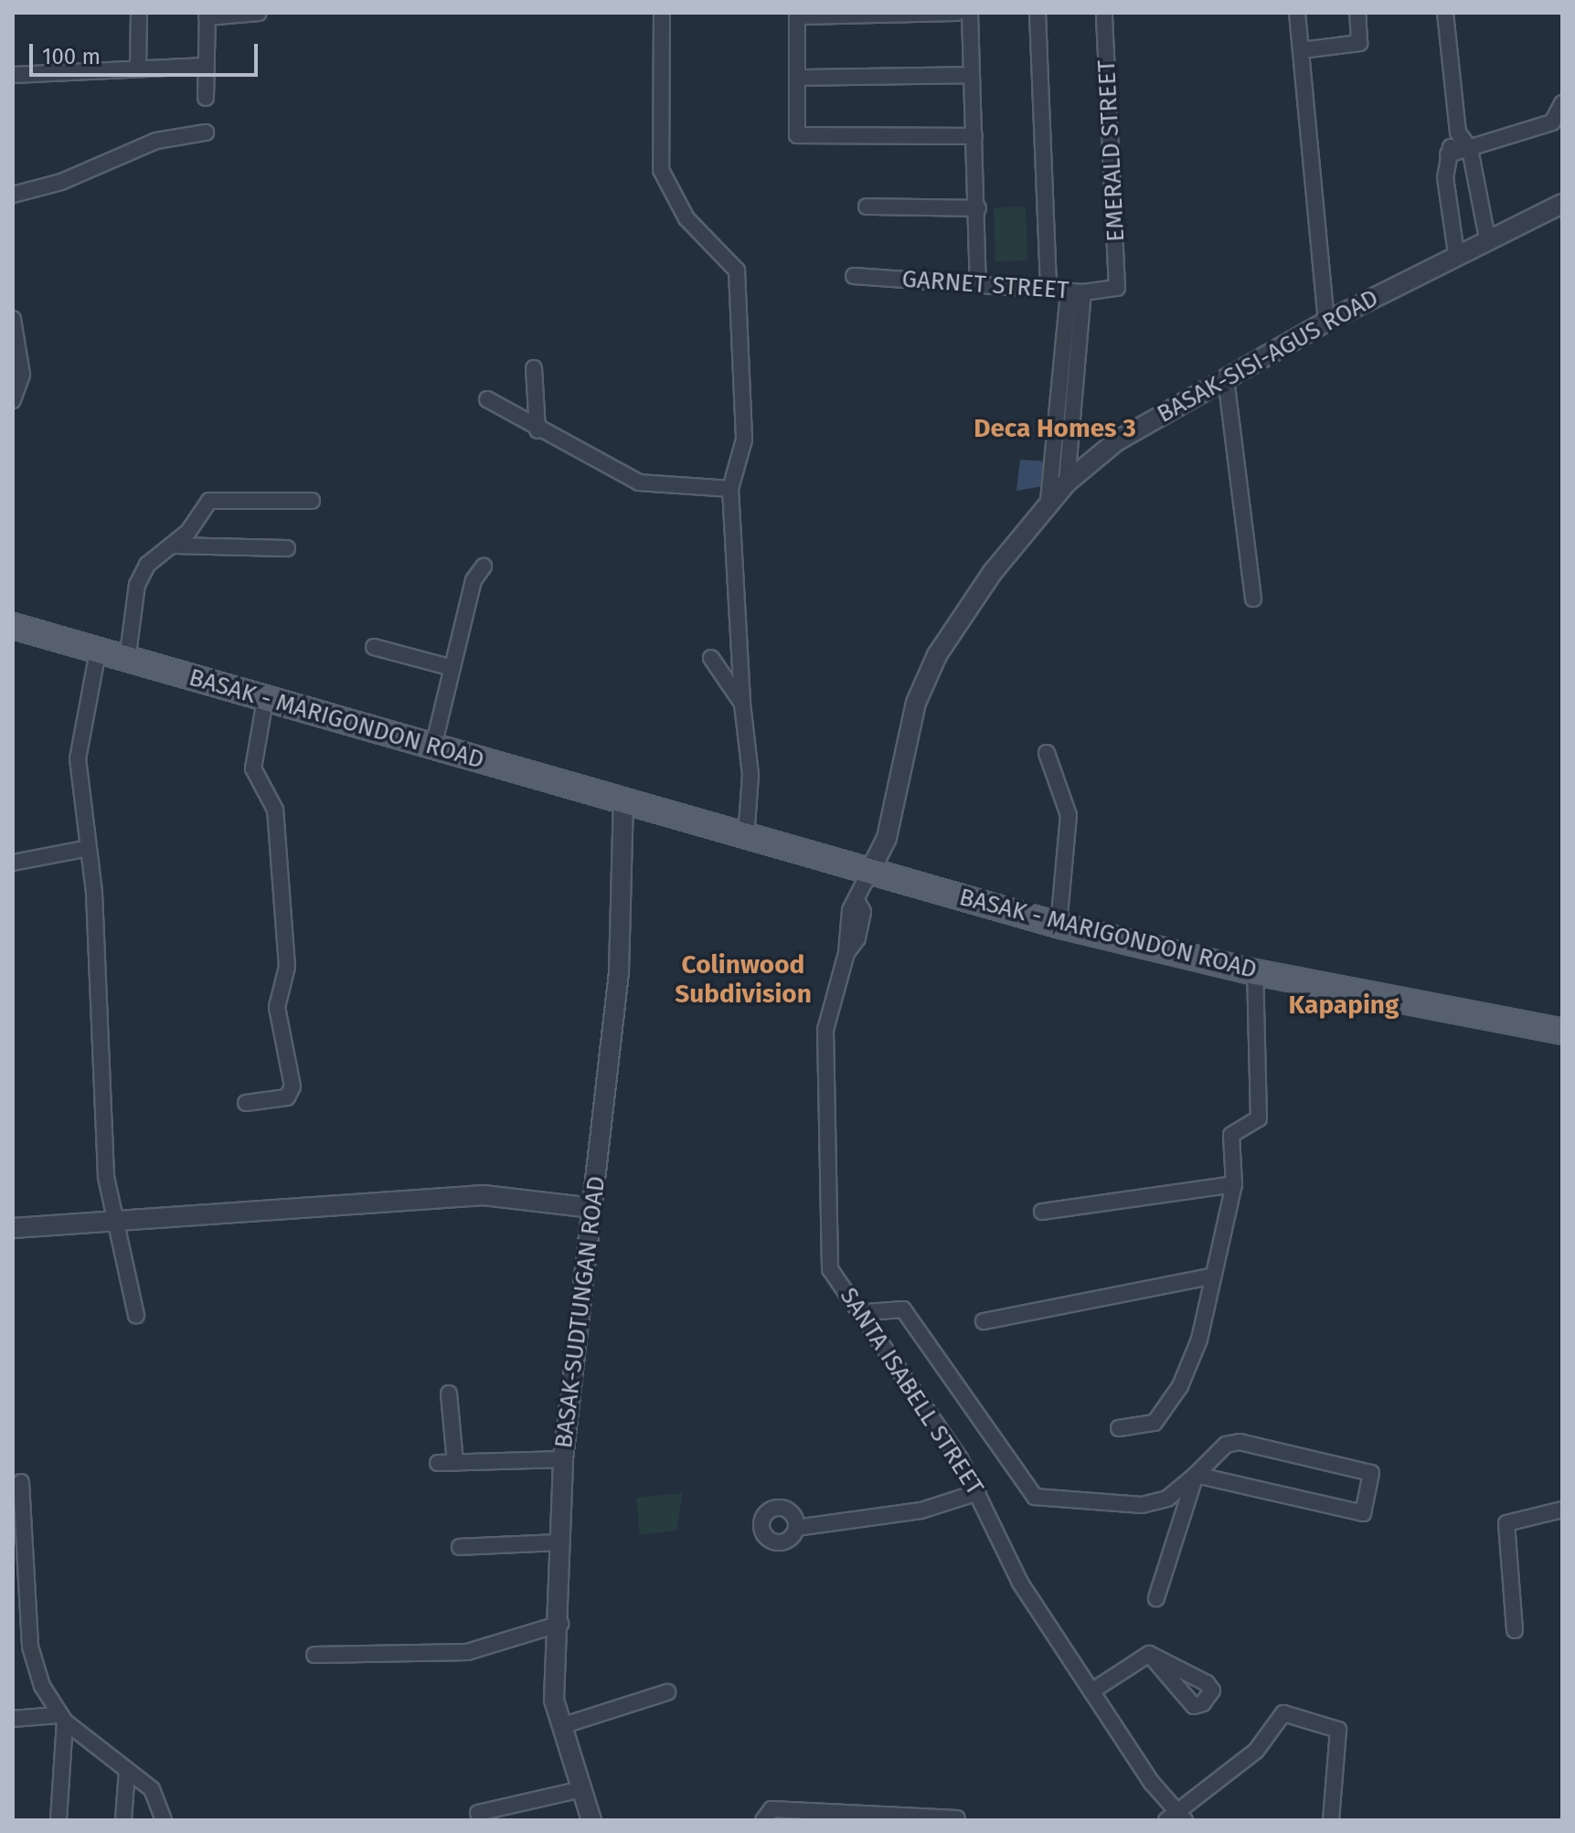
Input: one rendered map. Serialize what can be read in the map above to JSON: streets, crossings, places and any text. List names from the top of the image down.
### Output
{
  "streets": {
    "main road": ["BASAK - MARIGONDON ROAD"],
    "street": [
      "EMERALD STREET",
      "GARNET STREET",
      "BASAK-SISI-AGUS ROAD",
      "BASAK-SUDTUNGAN ROAD",
      "SANTA ISABELL STREET"
    ]
  },
  "crossings": [
    ["EMERALD STREET", "GARNET STREET"],
    ["BASAK-SISI-AGUS ROAD", "BASAK - MARIGONDON ROAD"],
    ["BASAK-SISI-AGUS ROAD", "SANTA ISABELL STREET"],
    ["BASAK - MARIGONDON ROAD", "BASAK-SUDTUNGAN ROAD"],
    ["BASAK - MARIGONDON ROAD", "SANTA ISABELL STREET"]
  ],
  "districts": ["Deca Homes 3", "Colinwood Subdivision", "Kapaping"],
  "scale_bar": "100 m"
}
